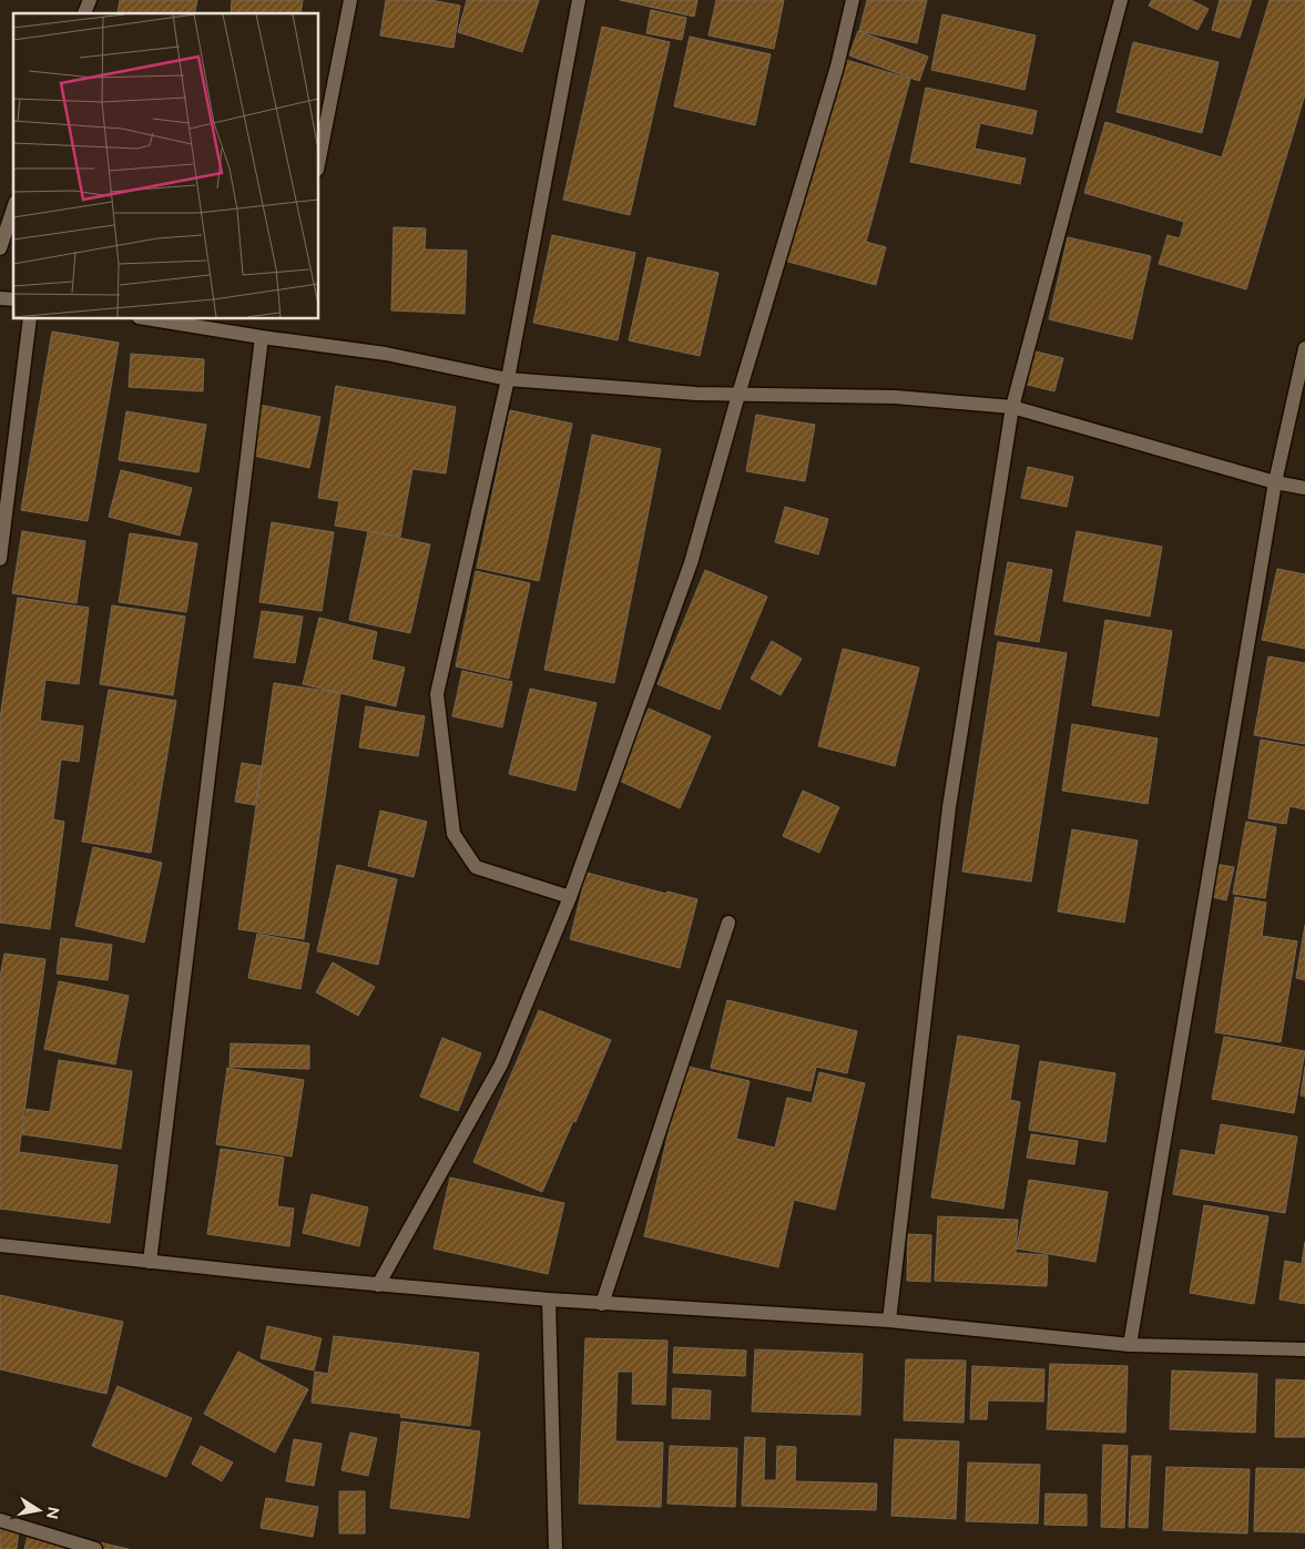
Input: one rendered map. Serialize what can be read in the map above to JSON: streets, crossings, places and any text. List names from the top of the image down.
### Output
{
  "north": "right"
}
